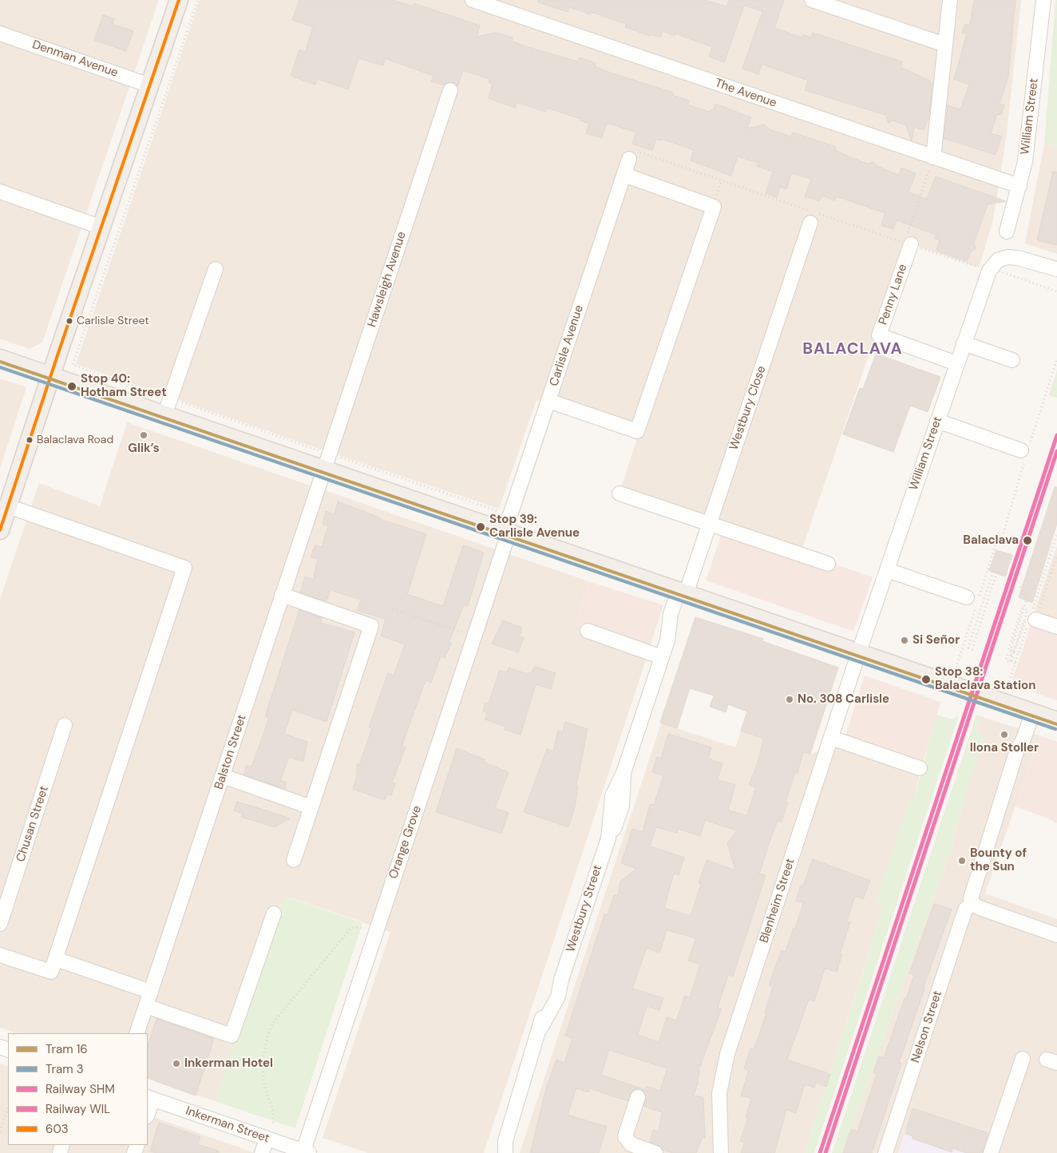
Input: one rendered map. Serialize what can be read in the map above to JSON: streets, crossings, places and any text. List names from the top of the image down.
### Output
{
  "streets": {
    "street": [
      "Denman Avenue",
      "The Avenue",
      "William Street",
      "Hawsleigh Avenue",
      "Penny Lane",
      "Carlisle Avenue",
      "Westbury Close",
      "Balston Street",
      "Chusan Street",
      "Orange Grove",
      "Blenheim Street",
      "Westbury Street",
      "Nelson Street",
      "Inkerman Street"
    ]
  },
  "crossings": [
    ["The Avenue", "William Street"],
    ["William Street", "Penny Lane"],
    ["William Street", "Blenheim Street"],
    ["Hawsleigh Avenue", "Balston Street"],
    ["Carlisle Avenue", "Orange Grove"],
    ["Westbury Close", "Westbury Street"],
    ["Orange Grove", "Inkerman Street"]
  ],
  "districts": ["BALACLAVA"],
  "places": [
    "Carlisle Street",
    "Stop 40: Hotham Street",
    "Glik’s",
    "Balaclava Road",
    "Stop 39: Carlisle Avenue",
    "Balaclava",
    "Si Señor",
    "Stop 38: Balaclava Station",
    "No. 308 Carlisle",
    "Ilona Stoller",
    "Bounty of the Sun",
    "Inkerman Hotel"
  ],
  "lines": [
    "transit line 603",
    "tram line 16",
    "tram line 3",
    "rail line SHM",
    "rail line WIL"
  ],
  "legend": [
    "Tram 16",
    "Tram 3",
    "Railway SHM",
    "Railway WIL",
    "603"
  ]
}
